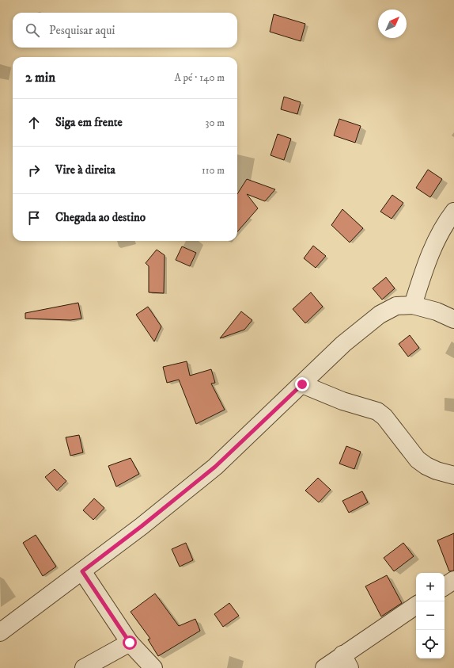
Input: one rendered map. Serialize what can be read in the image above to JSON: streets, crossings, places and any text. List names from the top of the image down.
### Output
{
  "north": "top right",
  "page": {
    "search": "Pesquisar aqui",
    "heading": ["2 min", "A pé · 140 m"],
    "list": [
      ["Siga em frente", "30 m"],
      ["Vire à direita", "110 m"],
      "Chegada ao destino"
    ],
    "map_buttons": ["+", "−"]
  }
}
